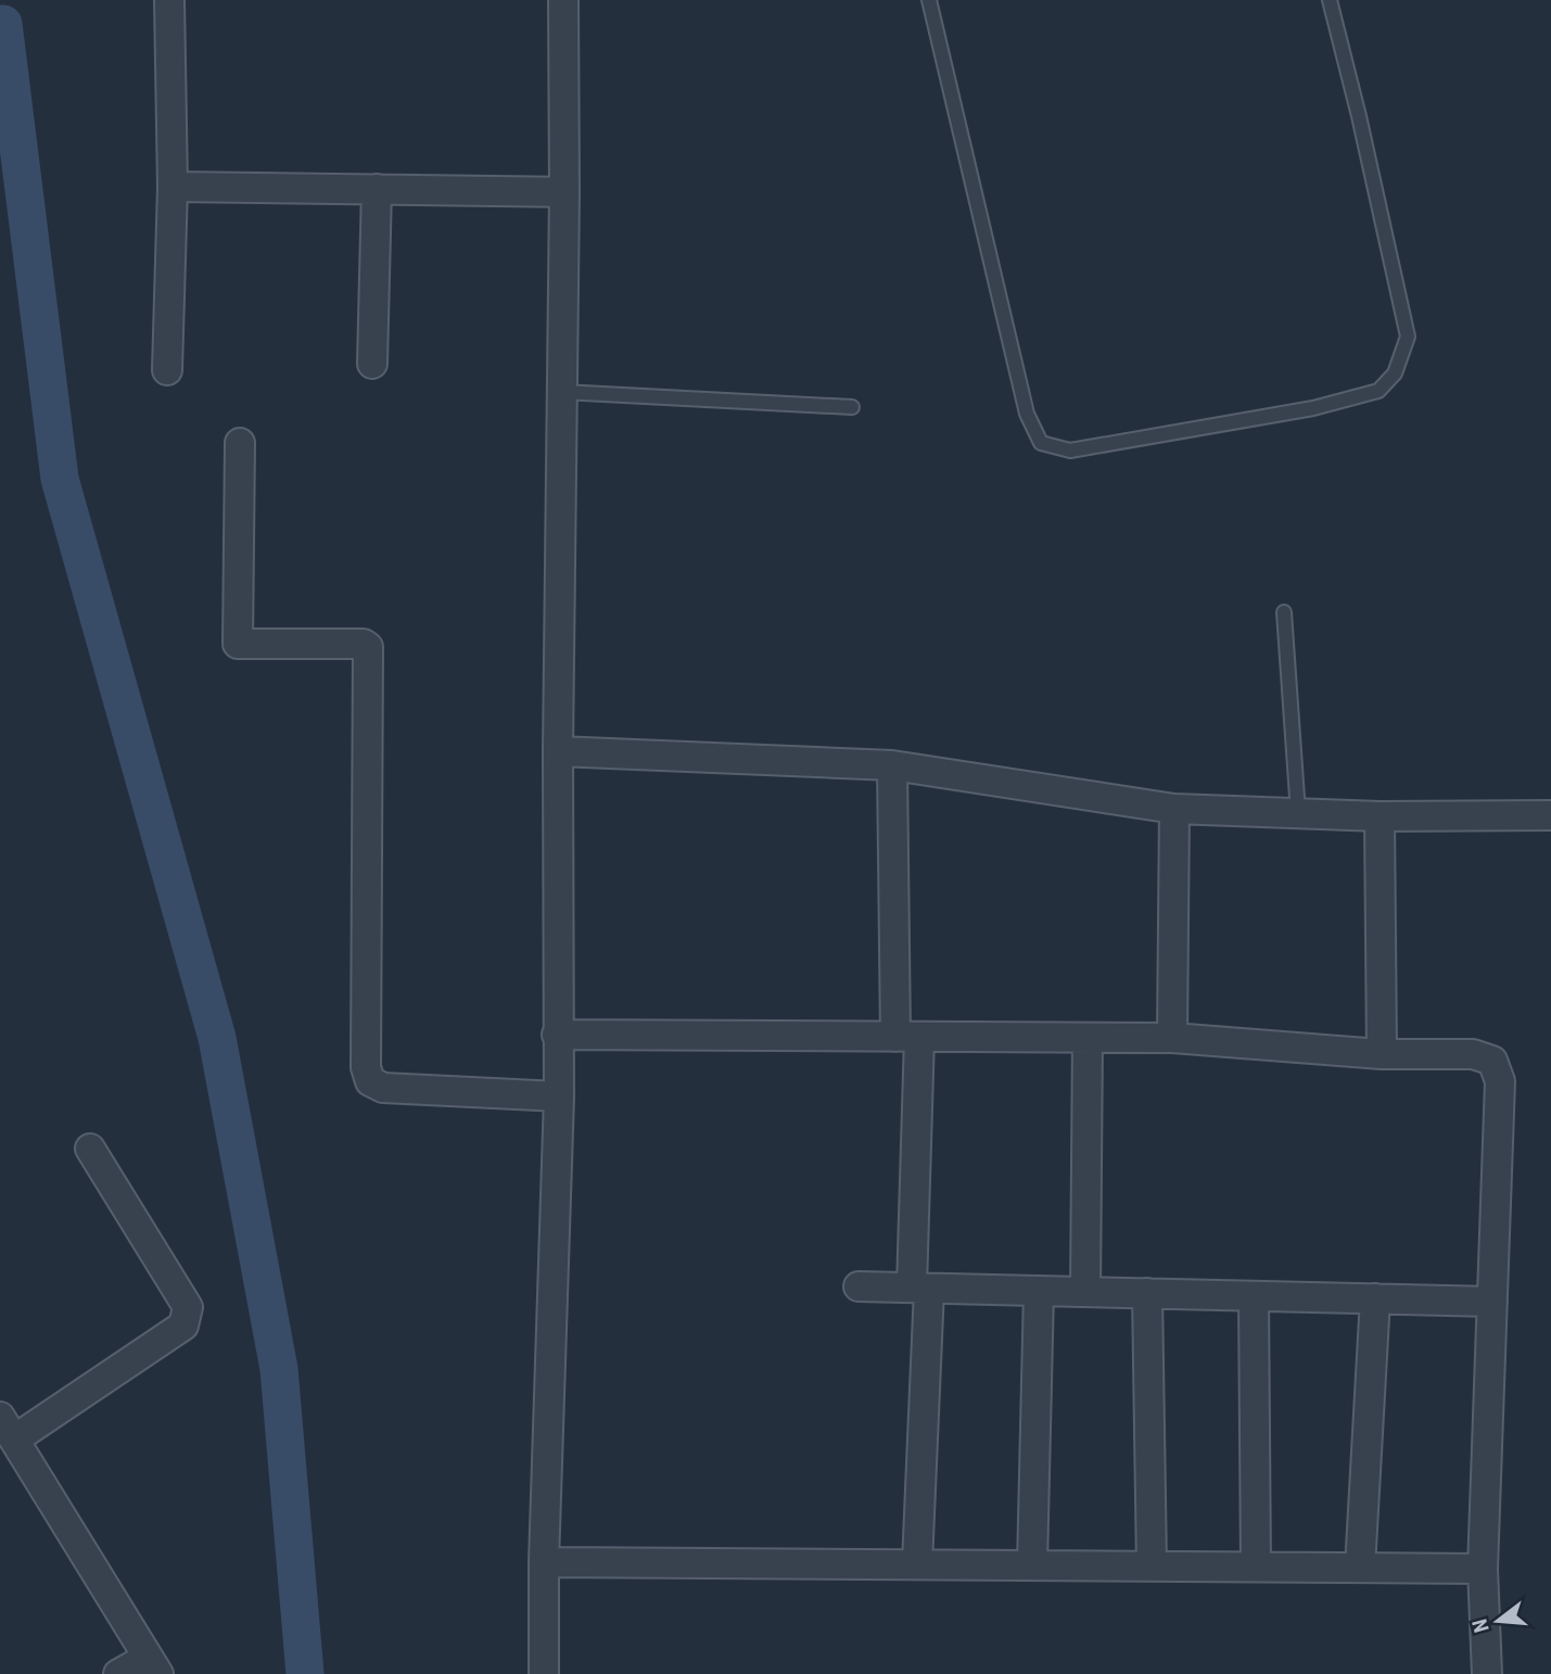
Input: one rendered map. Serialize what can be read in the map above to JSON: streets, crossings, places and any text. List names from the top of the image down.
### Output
{
  "north": "left"
}
